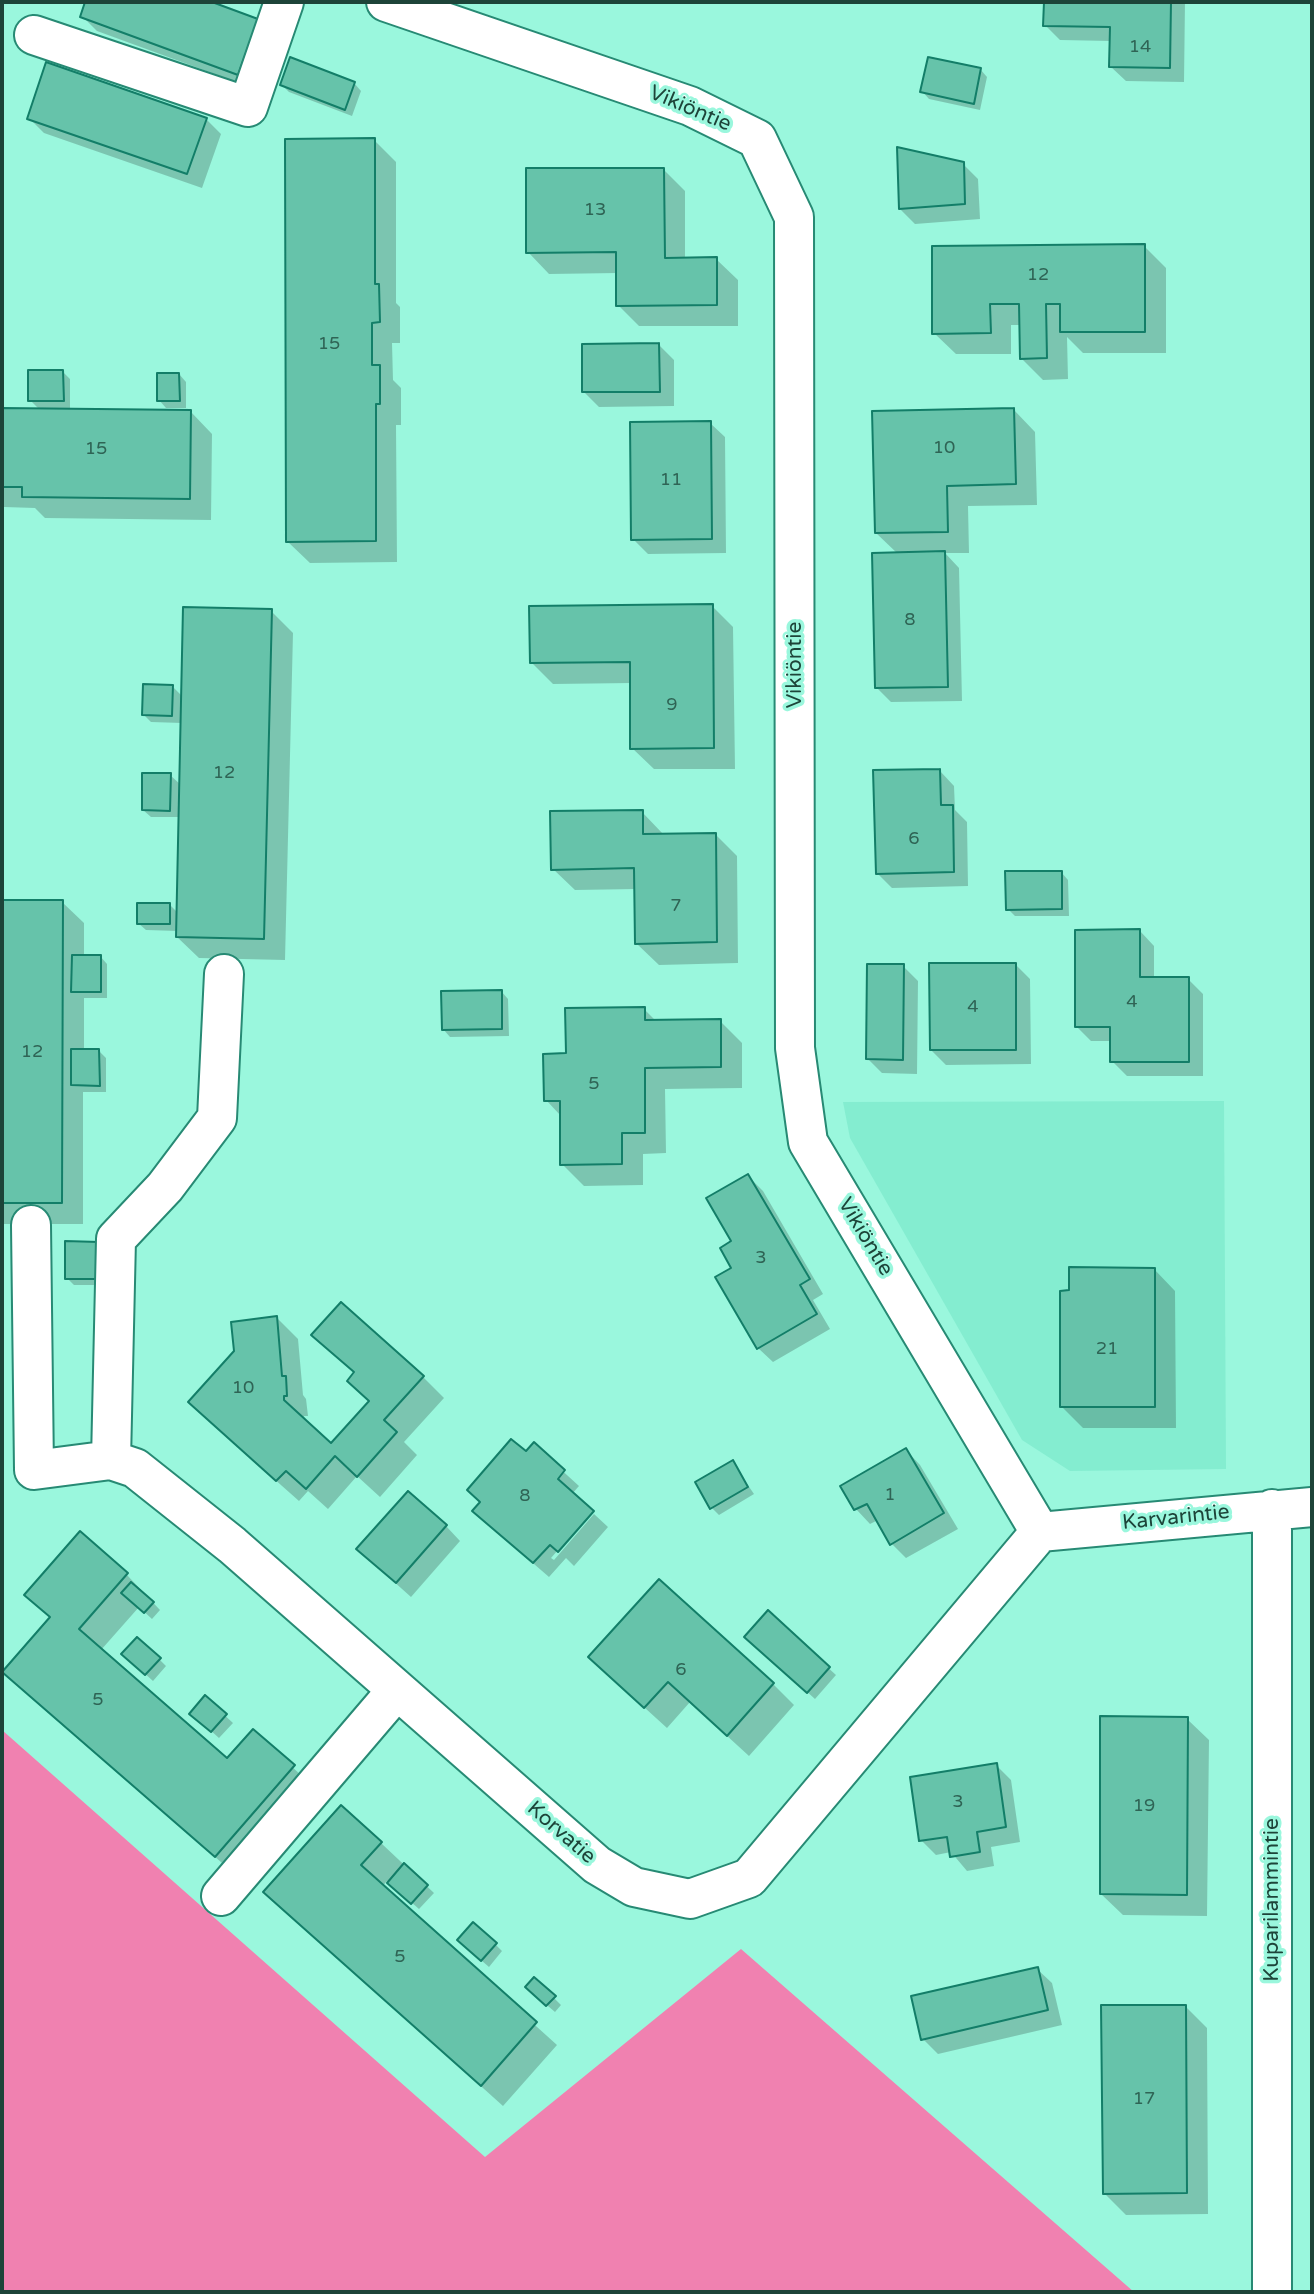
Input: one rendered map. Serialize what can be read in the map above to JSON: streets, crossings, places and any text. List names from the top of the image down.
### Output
{
  "streets": {
    "street": [
      "Vikiöntie",
      "Karvarintie",
      "Korvatie",
      "Kuparilammintie"
    ]
  },
  "crossings": [
    ["Vikiöntie", "Karvarintie"],
    ["Vikiöntie", "Korvatie"],
    ["Karvarintie", "Korvatie"],
    ["Karvarintie", "Kuparilammintie"]
  ],
  "house_numbers": [
    "14",
    "13",
    "12",
    "15",
    "10",
    "15",
    "11",
    "8",
    "9",
    "12",
    "6",
    "7",
    "4",
    "4",
    "12",
    "5",
    "3",
    "21",
    "10",
    "1",
    "8",
    "6",
    "5",
    "3",
    "19",
    "5",
    "17"
  ]
}
